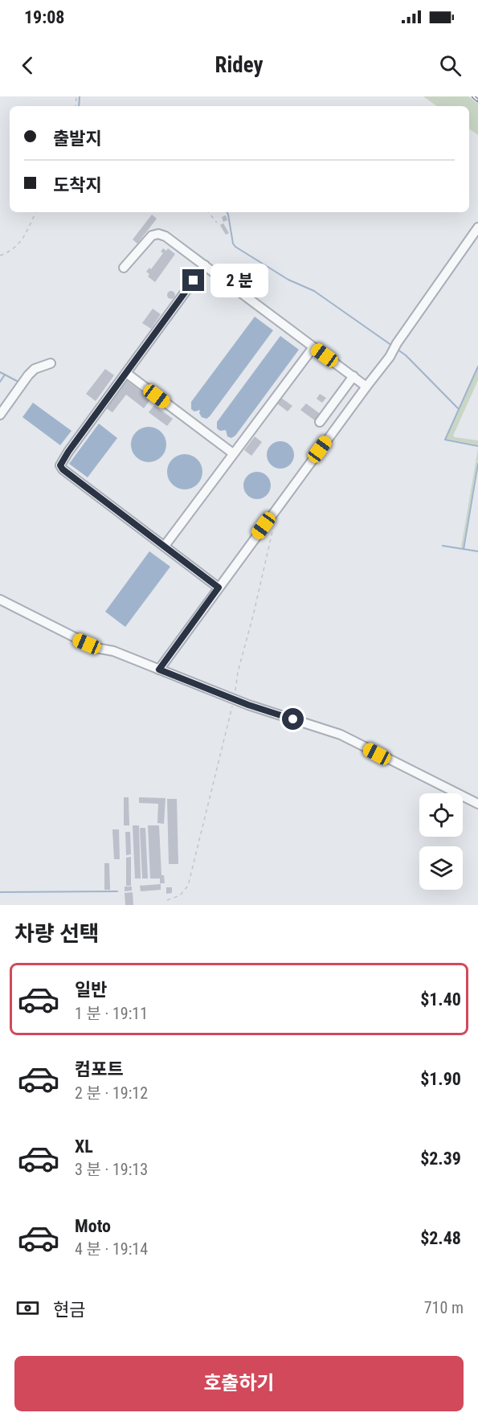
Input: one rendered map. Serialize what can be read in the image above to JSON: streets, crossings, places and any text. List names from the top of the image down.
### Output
{
  "page": {
    "status": "19:08",
    "header": "Ridey",
    "banner": ["출발지", "도착지"],
    "bubble": "2 분",
    "heading": "차량 선택",
    "list": [
      {
        "name": "일반",
        "note": "1 분 · 19:11",
        "value": "$1.40"
      },
      {
        "name": "컴포트",
        "note": "2 분 · 19:12",
        "value": "$1.90"
      },
      {
        "name": "XL",
        "note": "3 분 · 19:13",
        "value": "$2.39"
      },
      {
        "name": "Moto",
        "note": "4 분 · 19:14",
        "value": "$2.48"
      }
    ],
    "pay": ["현금", "710 m"],
    "buttons": "호출하기"
  }
}
